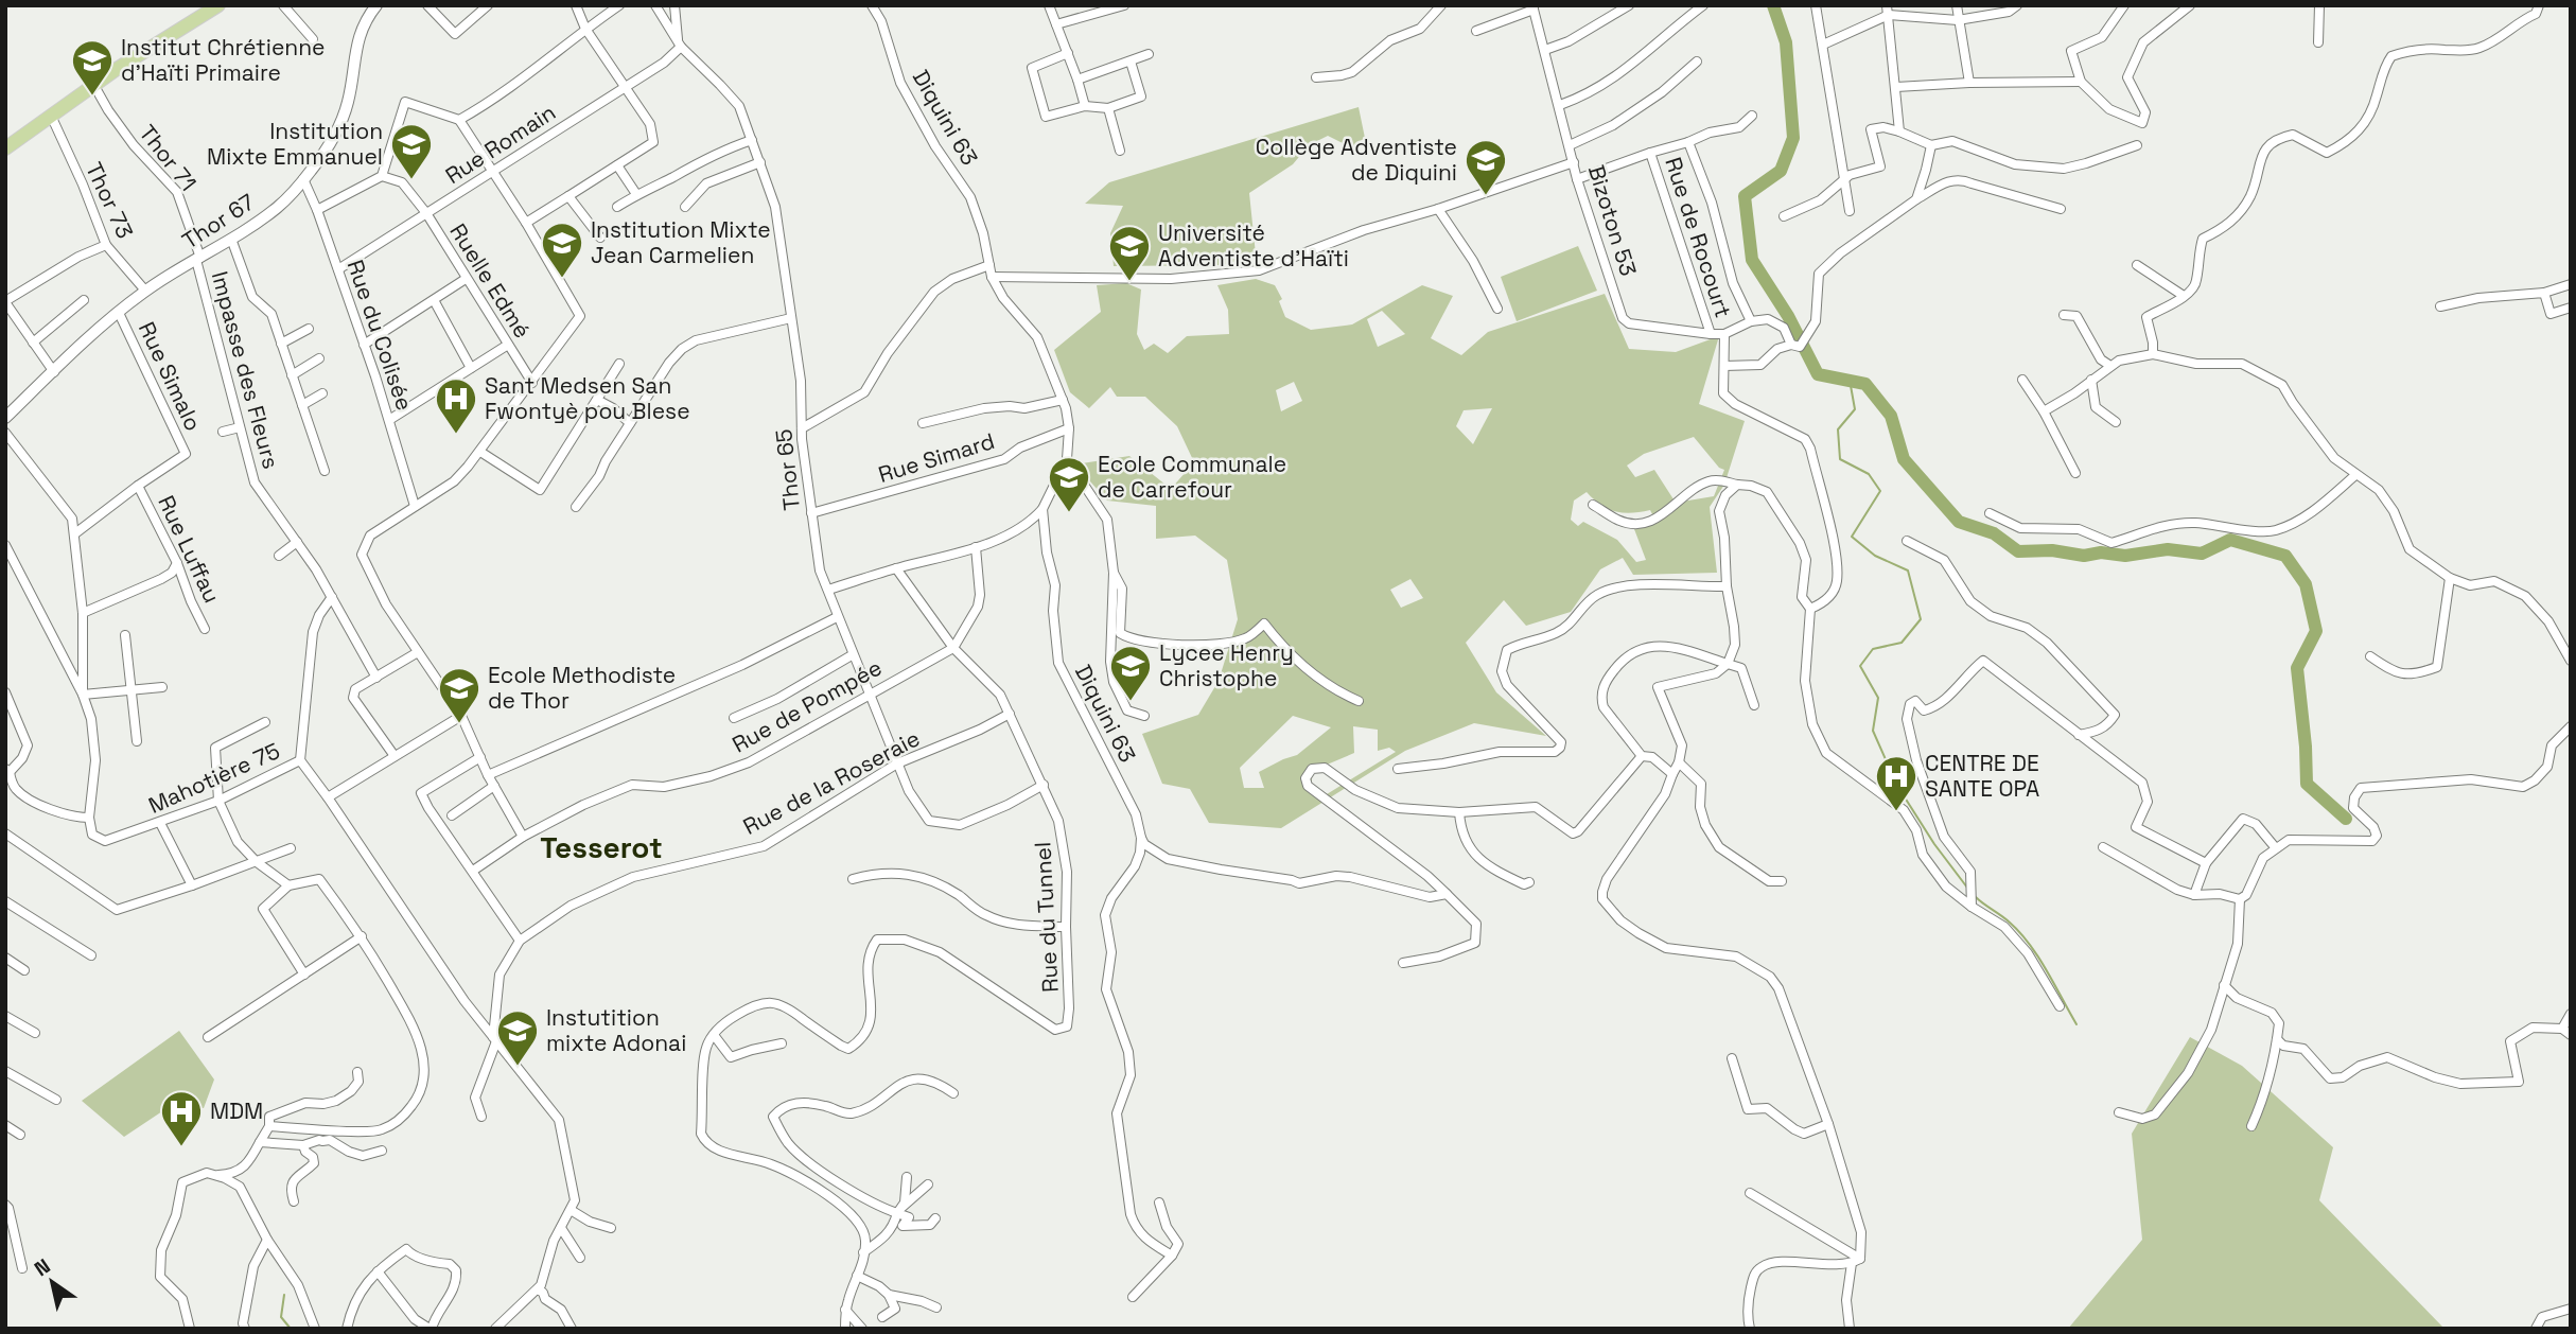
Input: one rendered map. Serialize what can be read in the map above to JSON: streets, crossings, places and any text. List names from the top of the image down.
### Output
{
  "streets": {
    "street": [
      "Diquini 63",
      "Rue Romain",
      "Thor 71",
      "Thor 73",
      "Bizoton 53",
      "Thor 67",
      "Rue de Rocourt",
      "Ruelle Edmé",
      "Rue du Colisée",
      "Impasse des Fleurs",
      "Rue Simalo",
      "Rue Simard",
      "Thor 65",
      "Rue Luffau",
      "Rue de Pompée",
      "Mahotière 75",
      "Rue de la Roseraie",
      "Rue du Tunnel"
    ]
  },
  "crossings": [
    ["Diquini 63", "Rue Simard"],
    ["Rue Romain", "Ruelle Edmé"],
    ["Rue Romain", "Rue du Colisée"],
    ["Rue Romain", "Thor 65"],
    ["Thor 71", "Thor 67"],
    ["Thor 71", "Impasse des Fleurs"],
    ["Thor 73", "Thor 67"],
    ["Bizoton 53", "Rue de Rocourt"],
    ["Thor 67", "Rue du Colisée"],
    ["Thor 67", "Impasse des Fleurs"],
    ["Thor 67", "Rue Simalo"],
    ["Rue Simalo", "Rue Luffau"],
    ["Rue Simard", "Thor 65"],
    ["Thor 65", "Rue de Pompée"],
    ["Thor 65", "Rue de la Roseraie"],
    ["Thor 65", "Rue du Tunnel"],
    ["Rue de Pompée", "Rue du Tunnel"],
    ["Mahotière 75", "Rue de la Roseraie"],
    ["Rue de la Roseraie", "Rue du Tunnel"]
  ],
  "districts": ["Tesserot"],
  "places": {
    "school or university": [
      "Institut Chrétienne d'Haïti Primaire",
      "Institution Mixte Emmanuel",
      "Collège Adventiste de Diquini",
      "Institution Mixte Jean Carmelien",
      "Université Adventiste d’Haïti",
      "Ecole Communale de Carrefour",
      "Lycee Henry Christophe",
      "Ecole Methodiste de Thor",
      "Instutition mixte Adonai"
    ],
    "hospital": ["Sant Medsen San Fwontyè pou Blese", "CENTRE DE SANTE OPA", "MDM"]
  },
  "north": "top left"
}
